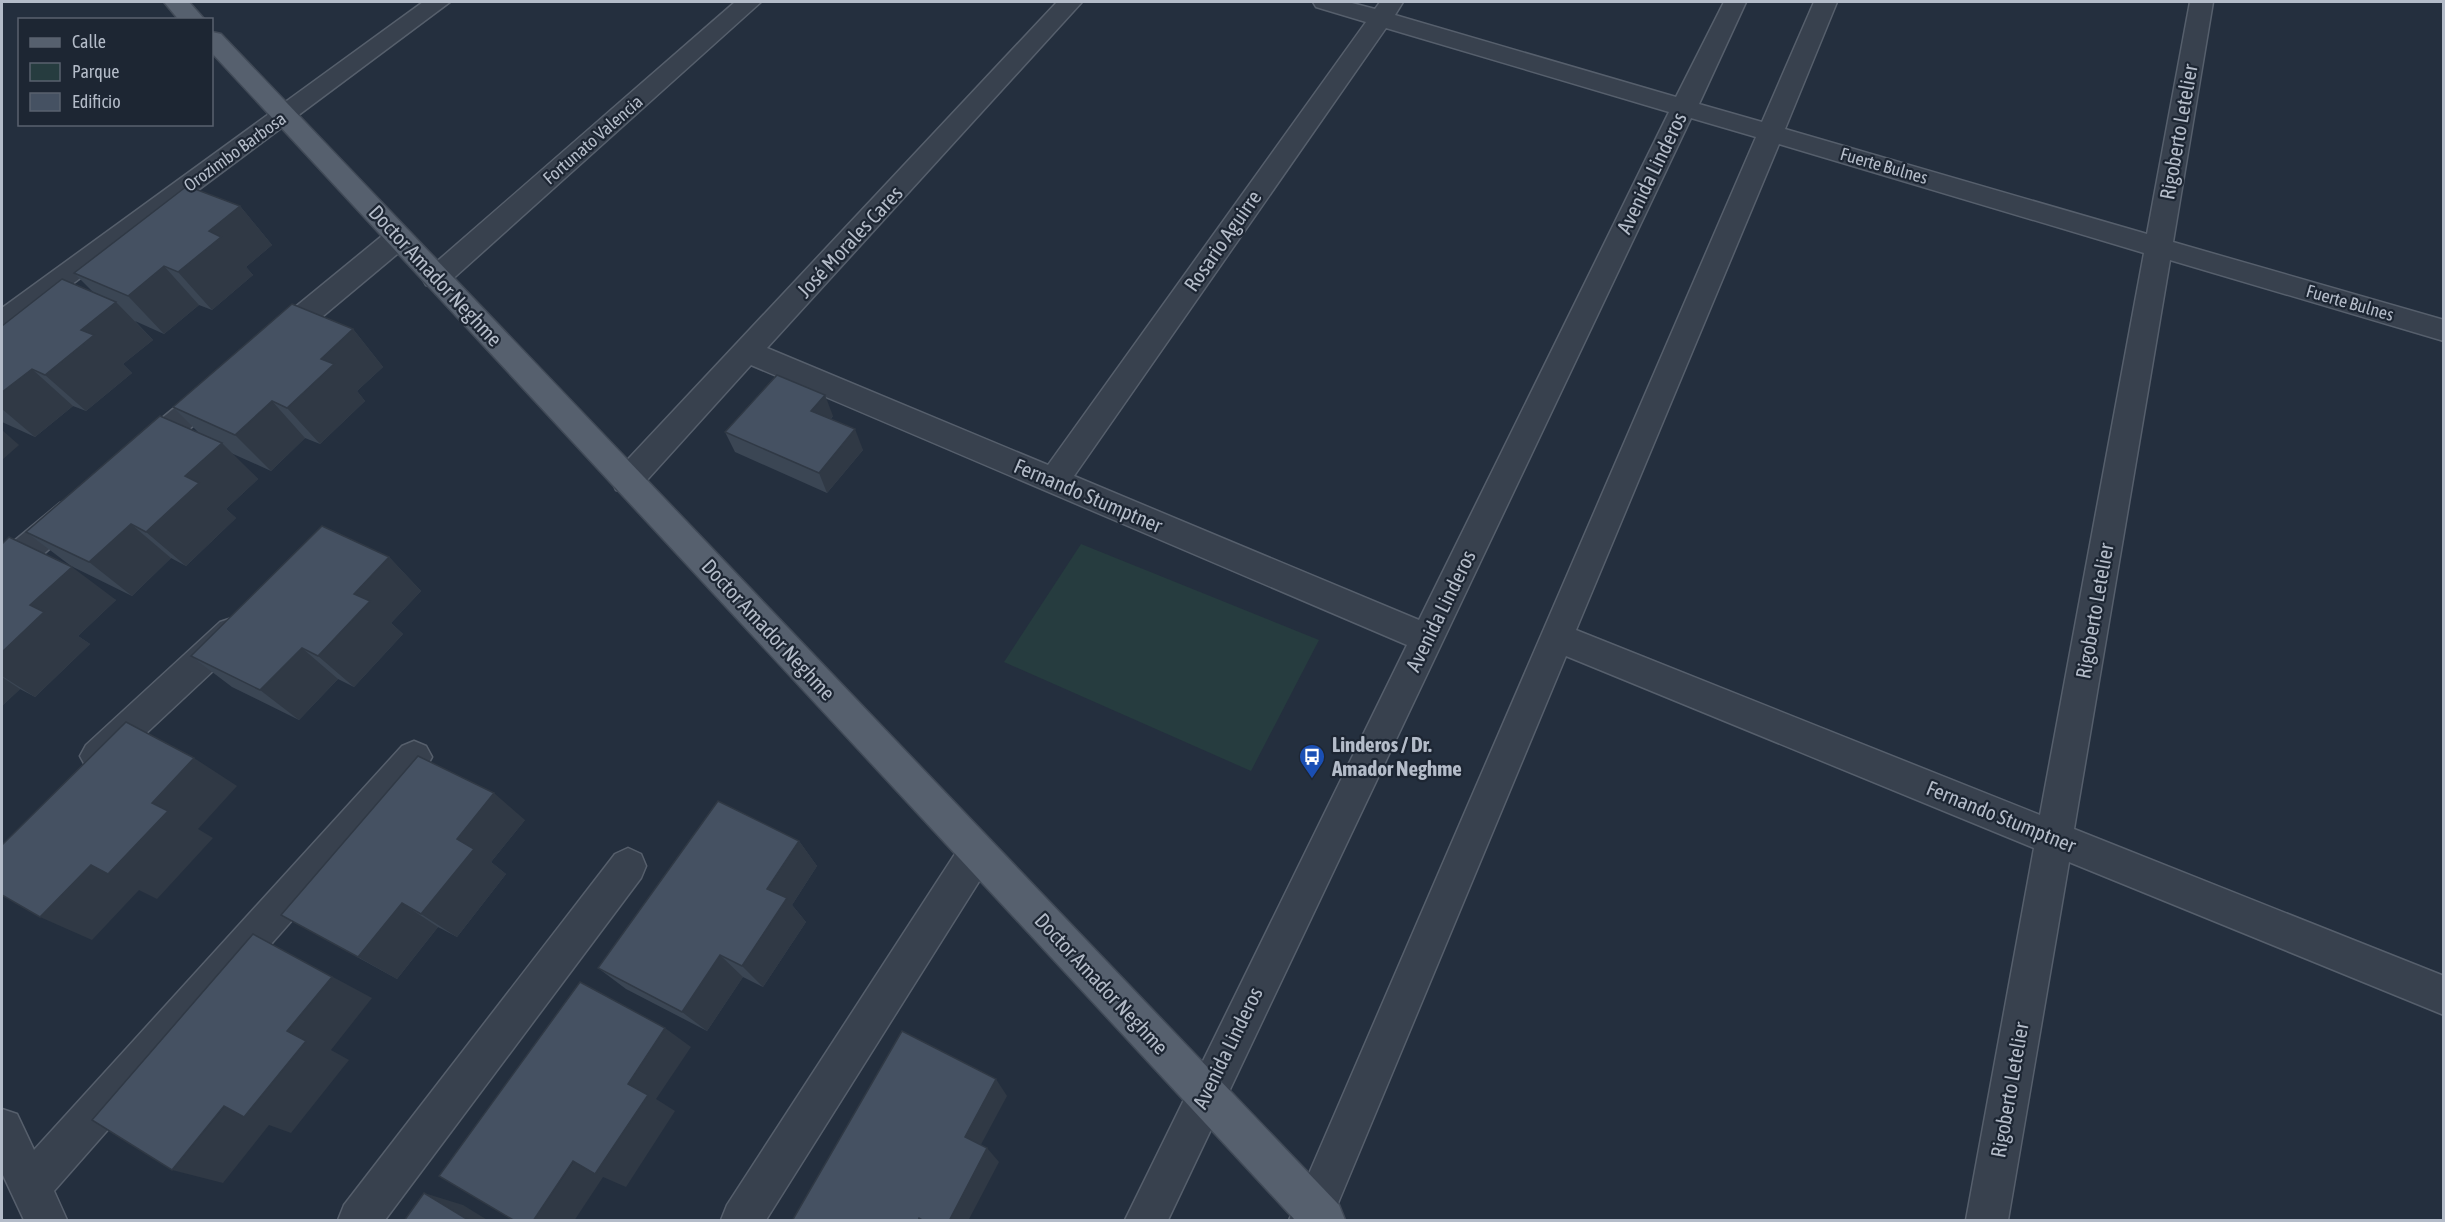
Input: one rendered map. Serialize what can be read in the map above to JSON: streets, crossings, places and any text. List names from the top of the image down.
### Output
{
  "streets": {
    "main road": ["Doctor Amador Neghme"],
    "street": [
      "Rigoberto Letelier",
      "Fortunato Valencia",
      "Orozimbo Barbosa",
      "Fuerte Bulnes",
      "Avenida Linderos",
      "Rosario Aguirre",
      "José Morales Cares",
      "Fernando Stumptner"
    ]
  },
  "crossings": [
    ["Rigoberto Letelier", "Fuerte Bulnes"],
    ["Rigoberto Letelier", "Fernando Stumptner"],
    ["Fortunato Valencia", "Doctor Amador Neghme"],
    ["Orozimbo Barbosa", "Doctor Amador Neghme"],
    ["Fuerte Bulnes", "Avenida Linderos"],
    ["Fuerte Bulnes", "Rosario Aguirre"],
    ["Avenida Linderos", "Doctor Amador Neghme"],
    ["Avenida Linderos", "Fernando Stumptner"],
    ["Rosario Aguirre", "Fernando Stumptner"],
    ["José Morales Cares", "Doctor Amador Neghme"],
    ["José Morales Cares", "Fernando Stumptner"]
  ],
  "places": {
    "bus stop": ["Linderos / Dr. Amador Neghme"]
  },
  "legend": ["Calle", "Parque", "Edificio"]
}
